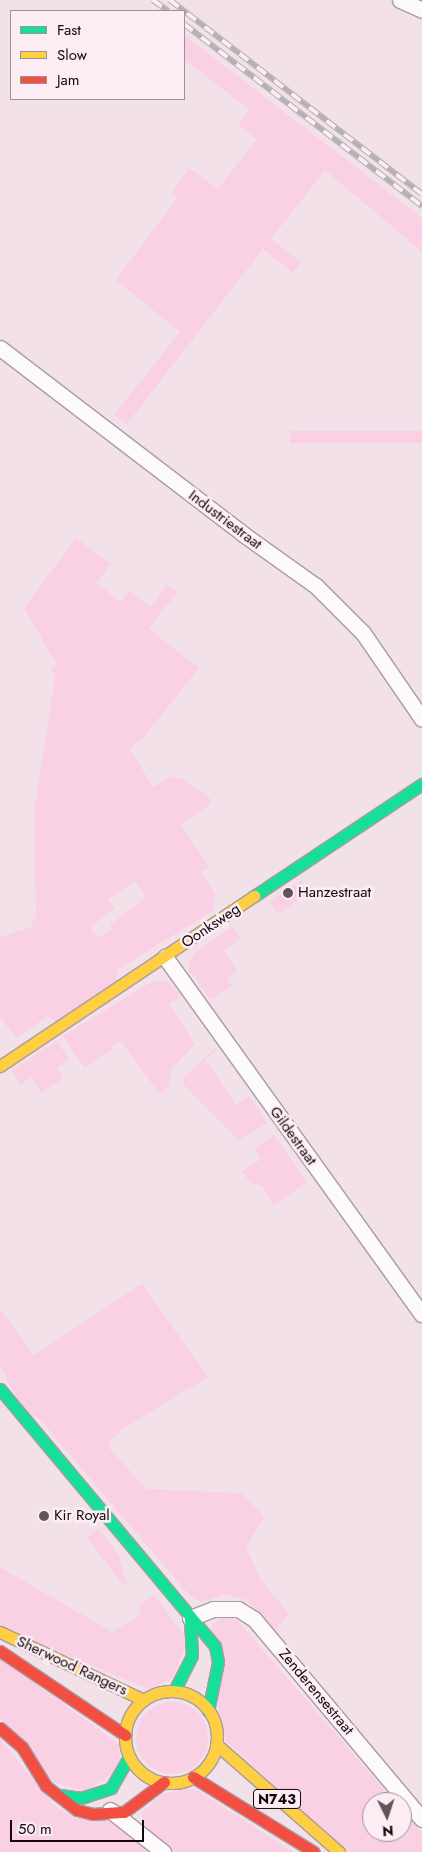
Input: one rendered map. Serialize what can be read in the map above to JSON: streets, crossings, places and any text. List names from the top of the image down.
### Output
{
  "streets": {
    "main road": ["Oonksweg", "Sherwood Rangers", "N743"],
    "street": ["Industriestraat", "Gildestraat", "Zenderensestraat"]
  },
  "crossings": [
    ["Oonksweg", "Gildestraat"],
    ["Sherwood Rangers", "N743"]
  ],
  "places": ["Hanzestraat", "Kir Royal"],
  "legend": ["Fast", "Slow", "Jam"],
  "scale_bar": "50 m",
  "north": "bottom"
}
